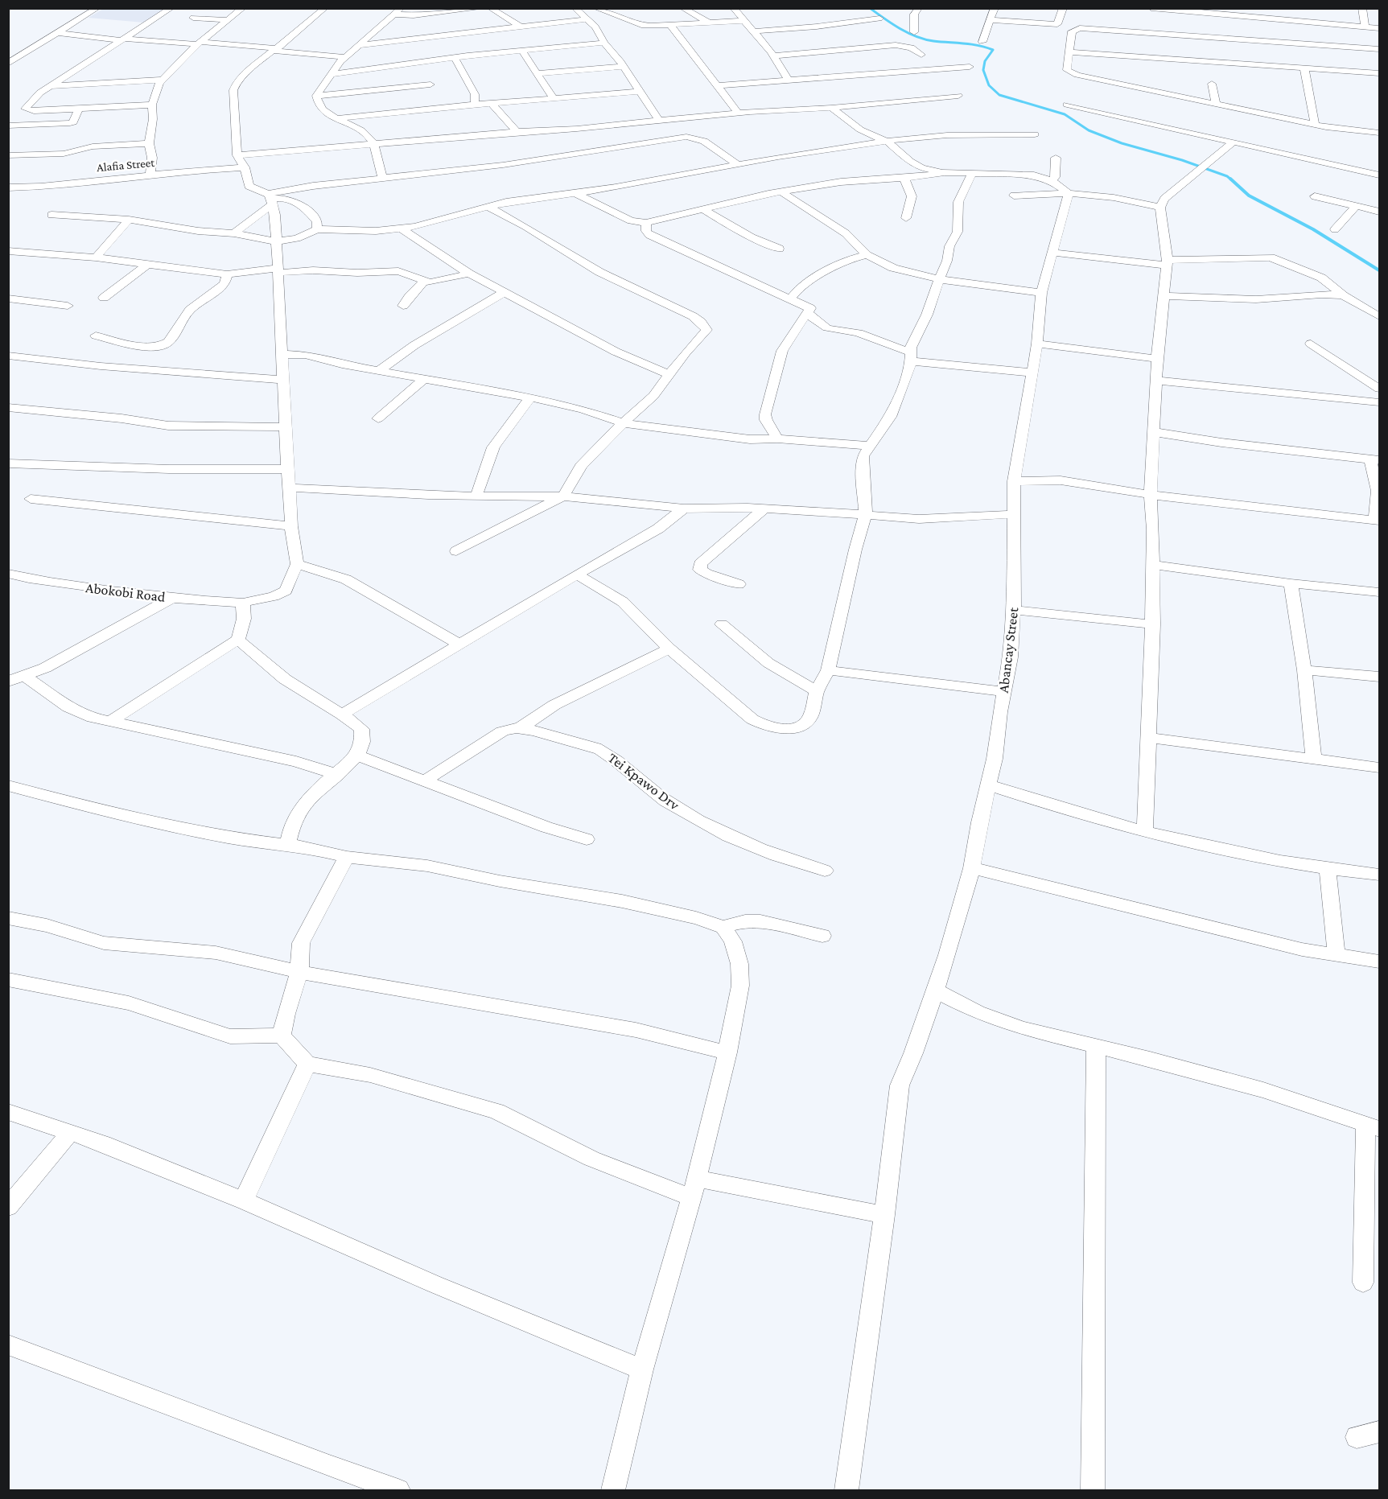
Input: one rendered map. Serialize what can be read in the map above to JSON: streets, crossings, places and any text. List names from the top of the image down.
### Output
{
  "streets": {
    "street": [
      "Alafia Street",
      "Abokobi Road",
      "Abancay Street",
      "Tei Kpawo Drv"
    ]
  }
}
